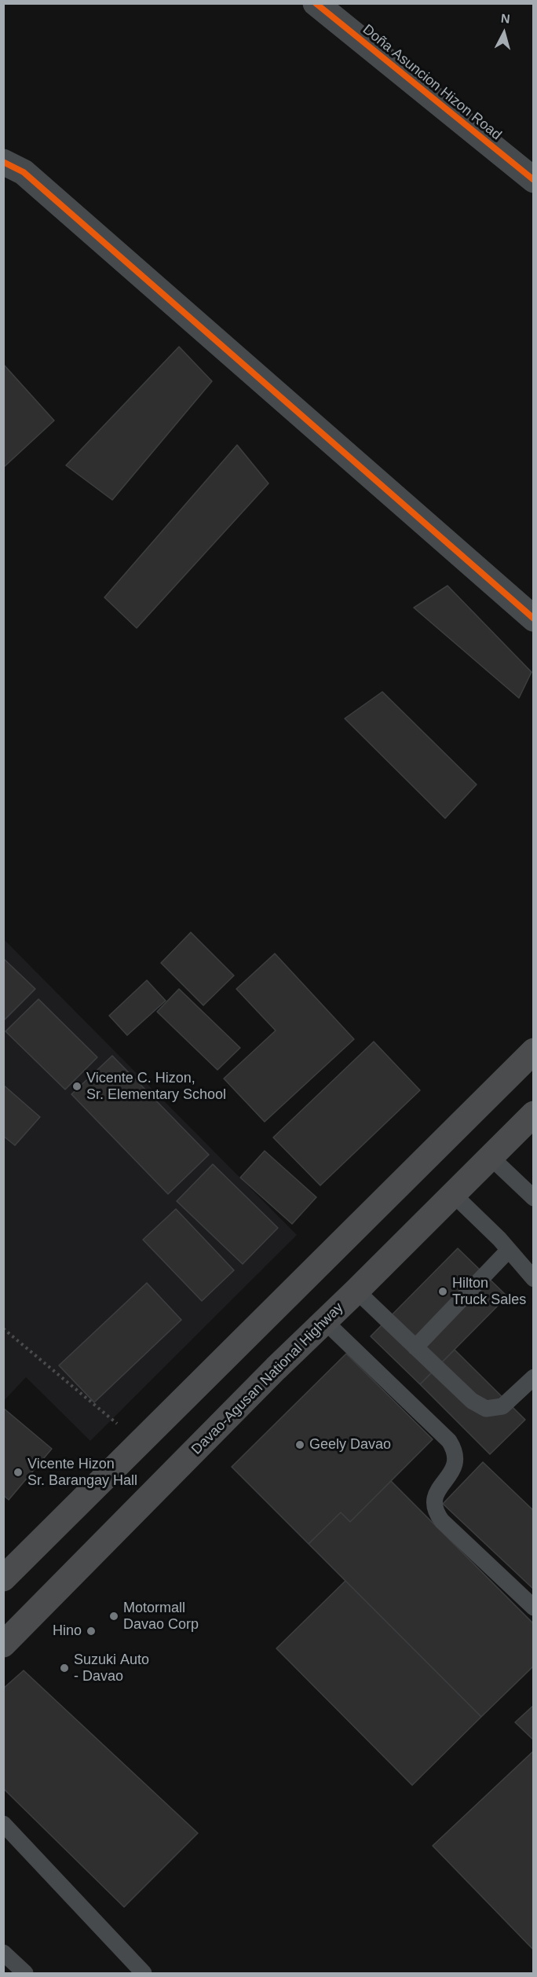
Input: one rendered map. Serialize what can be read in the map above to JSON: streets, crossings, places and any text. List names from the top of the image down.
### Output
{
  "streets": {
    "main road": ["Davao-Agusan National Highway"],
    "street": ["Doña Asuncion Hizon Road"]
  },
  "places": [
    "Vicente C. Hizon, Sr. Elementary School",
    "Hilton Truck Sales",
    "Geely Davao",
    "Vicente Hizon Sr. Barangay Hall",
    "Motormall Davao Corp",
    "Hino",
    "Suzuki Auto - Davao"
  ],
  "north": "top"
}
